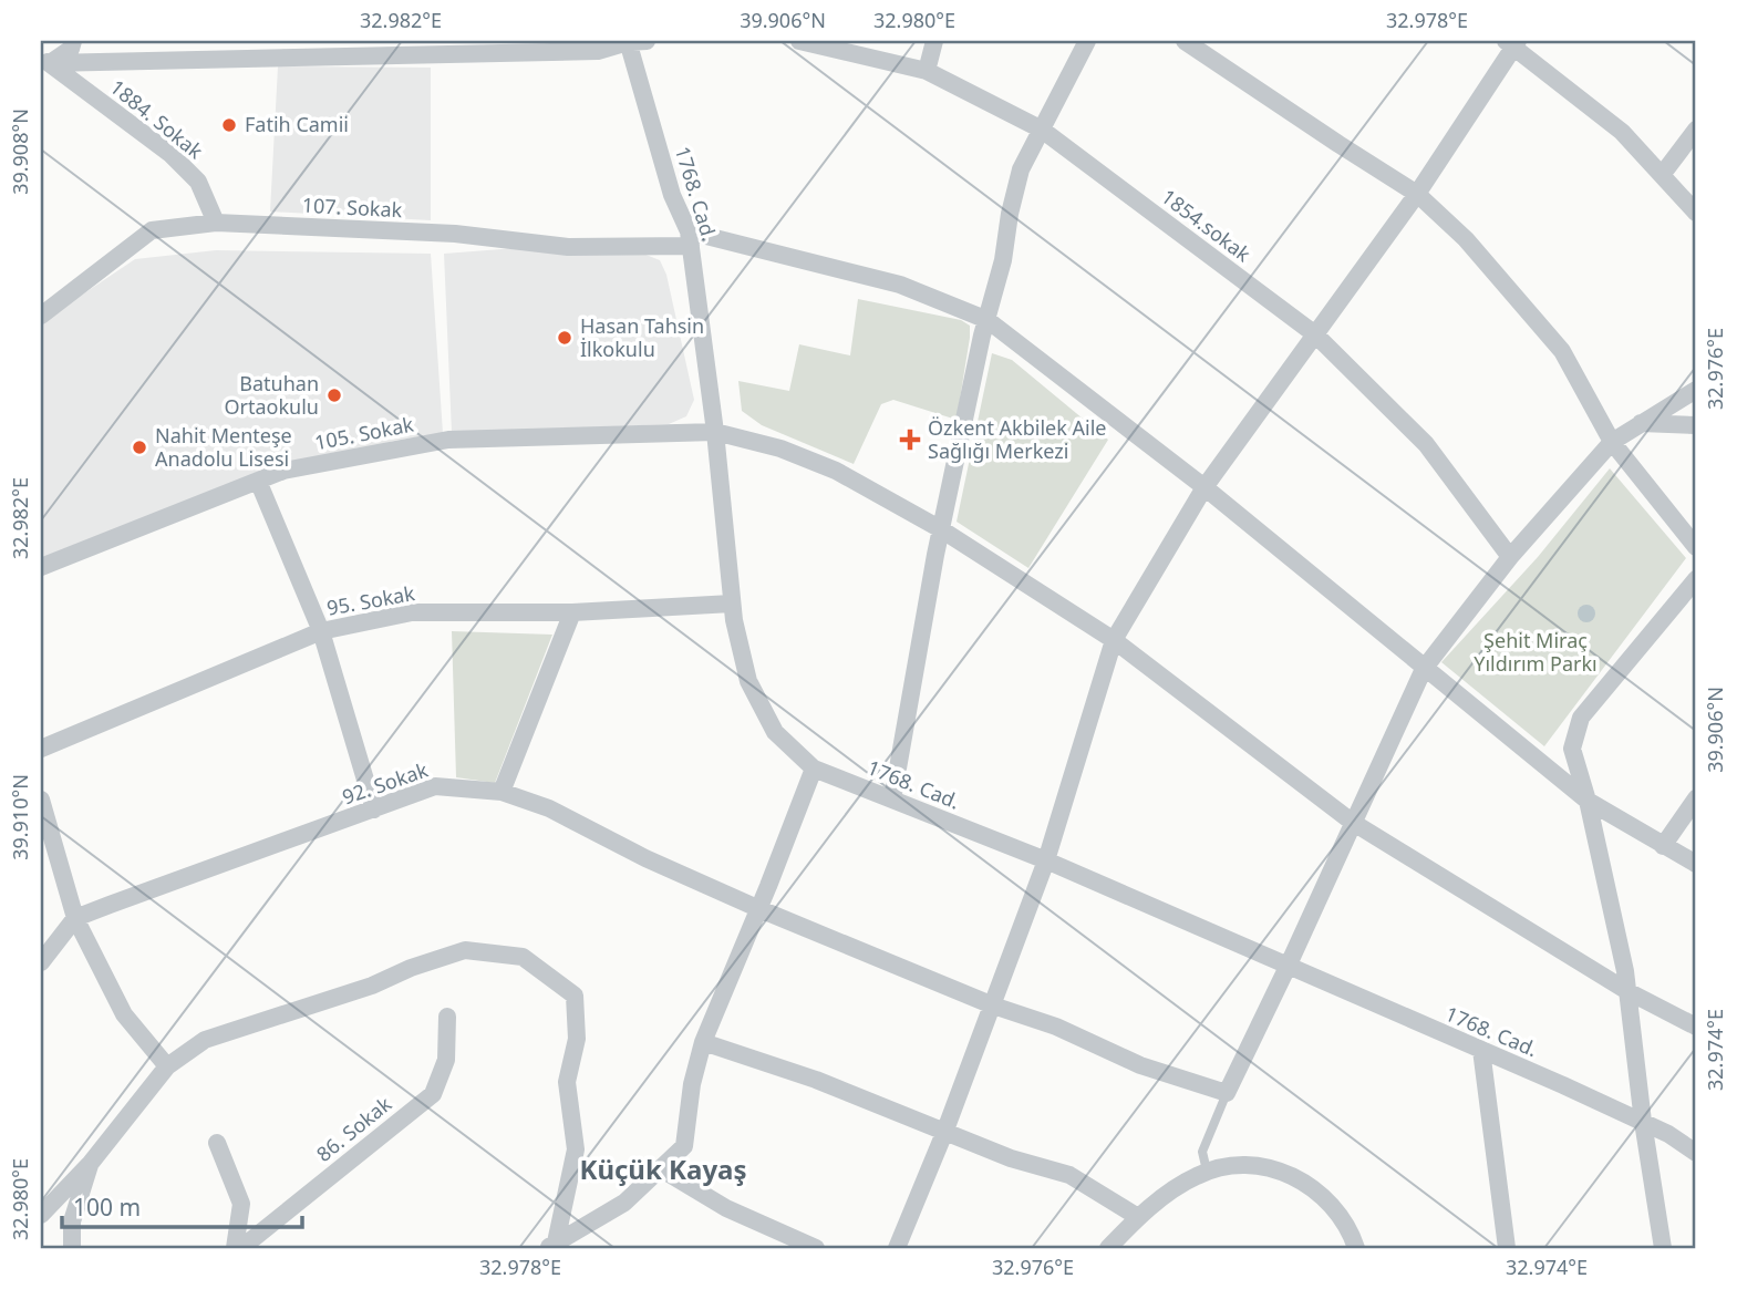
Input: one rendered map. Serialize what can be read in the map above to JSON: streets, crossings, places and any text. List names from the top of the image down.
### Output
{
  "streets": {
    "street": [
      "1884. Sokak",
      "1768. Cad.",
      "107. Sokak",
      "1854.sokak",
      "105. Sokak",
      "95. Sokak",
      "92. Sokak",
      "86. Sokak"
    ]
  },
  "crossings": [
    ["1884. Sokak", "107. Sokak"],
    ["1768. Cad.", "107. Sokak"],
    ["1768. Cad.", "105. Sokak"],
    ["1768. Cad.", "95. Sokak"]
  ],
  "districts": ["Küçük Kayaş"],
  "parks": ["Şehit Miraç Yıldırım Parkı"],
  "places": {
    "other": [
      "Fatih Camii",
      "Hasan Tahsin İlkokulu",
      "Batuhan Ortaokulu",
      "Nahit Menteşe Anadolu Lisesi"
    ],
    "health": ["Özkent Akbilek Aile Sağlığı Merkezi"]
  },
  "scale_bar": "100 m",
  "coordinates": [
    "32.982°E",
    "39.906°N",
    "32.980°E",
    "32.978°E",
    "39.908°N",
    "32.976°E",
    "39.910°N",
    "32.974°E"
  ]
}
